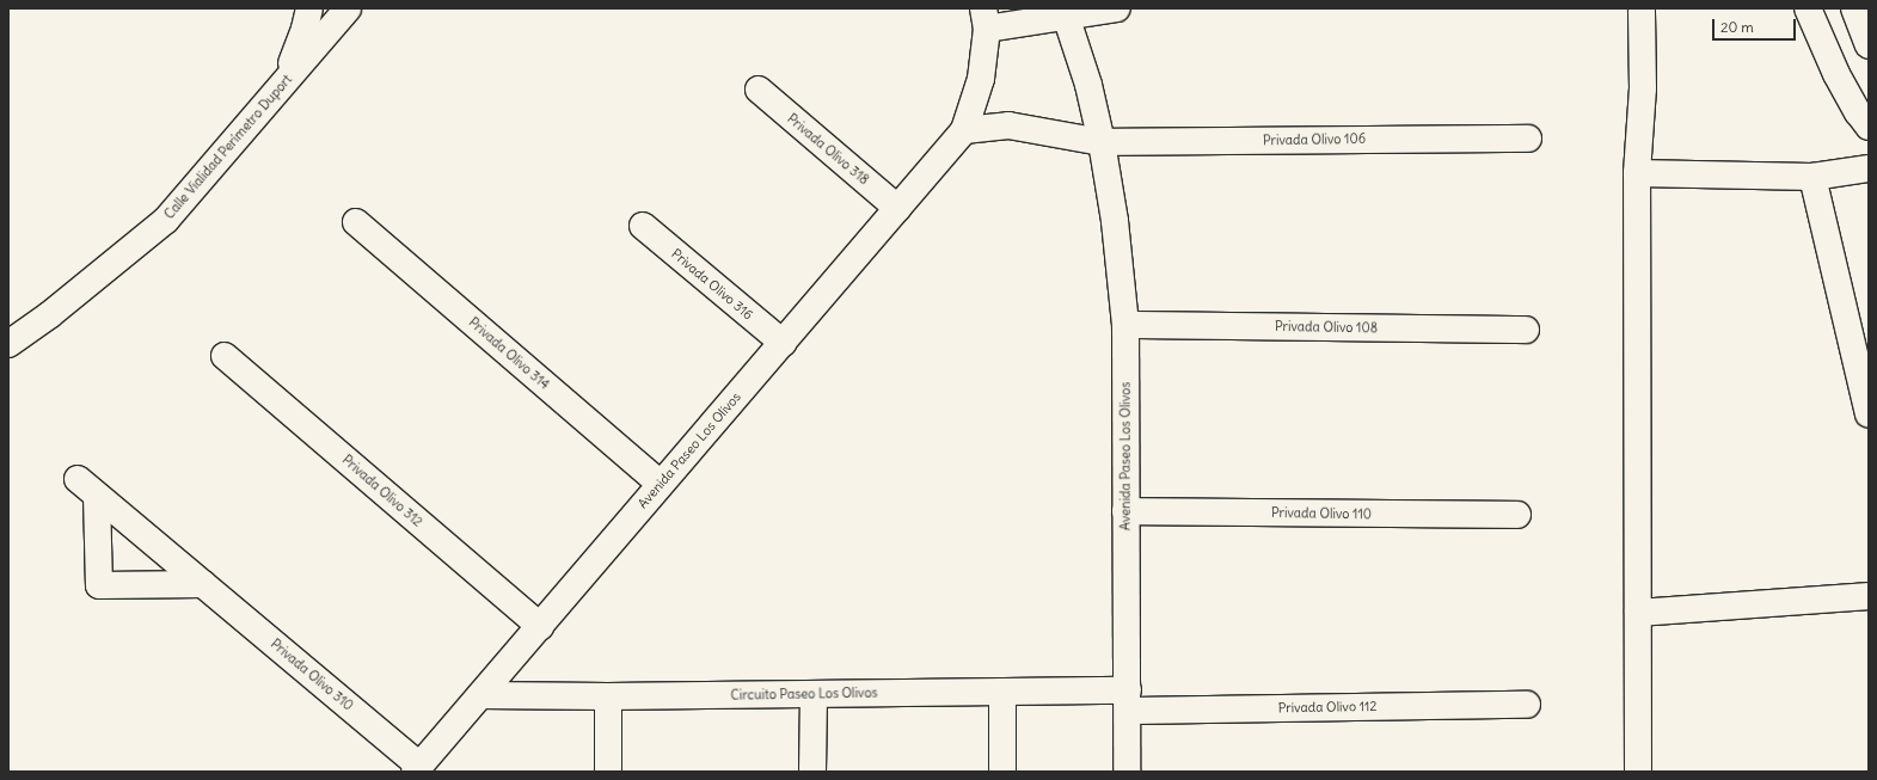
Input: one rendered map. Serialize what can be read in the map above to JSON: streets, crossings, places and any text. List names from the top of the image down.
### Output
{
  "streets": {
    "street": [
      "Privada Olivo 106",
      "Calle Vialidad Perímetro Duport",
      "Privada Olivo 318",
      "Privada Olivo 316",
      "Privada Olivo 108",
      "Privada Olivo 314",
      "Avenida Paseo Los Olivos",
      "Privada Olivo 312",
      "Privada Olivo 110",
      "Privada Olivo 310",
      "Circuito Paseo Los Olivos",
      "Privada Olivo 112"
    ]
  },
  "crossings": [
    ["Privada Olivo 106", "Avenida Paseo Los Olivos"],
    ["Privada Olivo 318", "Avenida Paseo Los Olivos"],
    ["Privada Olivo 316", "Avenida Paseo Los Olivos"],
    ["Privada Olivo 108", "Avenida Paseo Los Olivos"],
    ["Privada Olivo 314", "Avenida Paseo Los Olivos"],
    ["Avenida Paseo Los Olivos", "Privada Olivo 312"],
    ["Avenida Paseo Los Olivos", "Privada Olivo 110"],
    ["Avenida Paseo Los Olivos", "Privada Olivo 310"],
    ["Avenida Paseo Los Olivos", "Circuito Paseo Los Olivos"],
    ["Avenida Paseo Los Olivos", "Privada Olivo 112"],
    ["Circuito Paseo Los Olivos", "Privada Olivo 112"]
  ],
  "scale_bar": "20 m"
}
